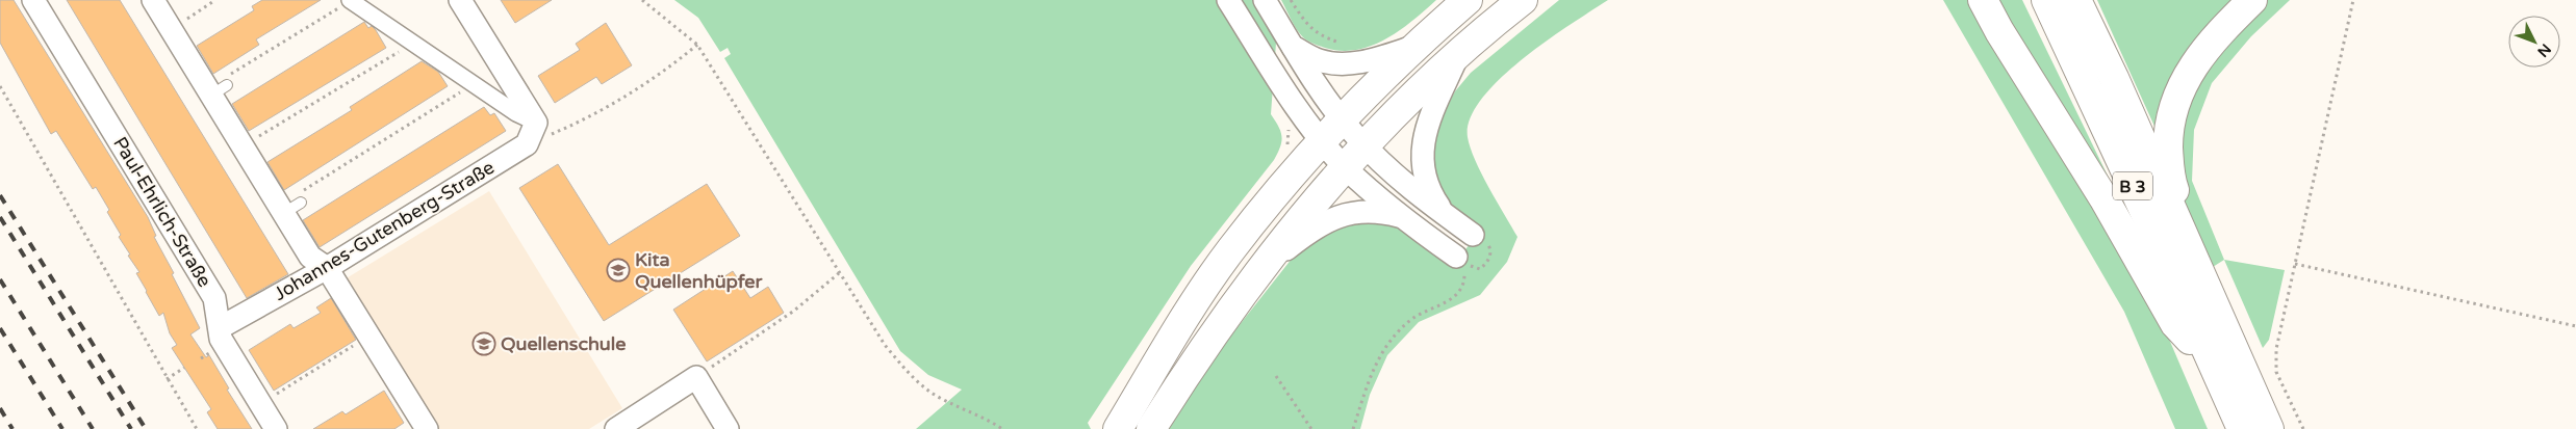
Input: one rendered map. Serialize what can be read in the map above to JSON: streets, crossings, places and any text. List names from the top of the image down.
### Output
{
  "streets": {
    "main road": ["B 3"],
    "street": ["Paul-Ehrlich-Straße", "Johannes-Gutenberg-Straße"]
  },
  "crossings": [
    ["Paul-Ehrlich-Straße", "Johannes-Gutenberg-Straße"]
  ],
  "places": {
    "school or university": ["Kita Quellenhüpfer", "Quellenschule"]
  },
  "north": "bottom right"
}
